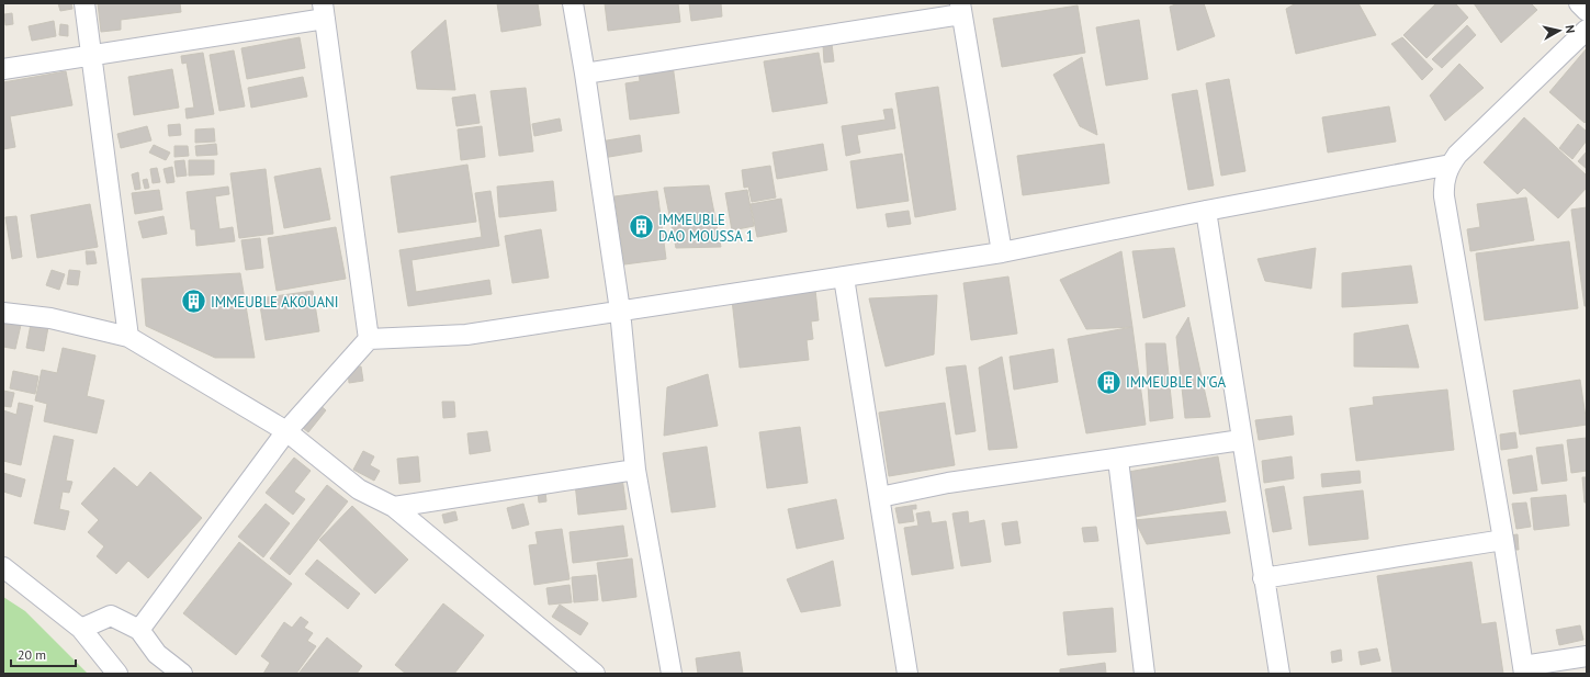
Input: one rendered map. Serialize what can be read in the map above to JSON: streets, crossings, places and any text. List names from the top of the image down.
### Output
{
  "places": {
    "building": ["IMMEUBLE DAO MOUSSA 1", "IMMEUBLE AKOUANI", "IMMEUBLE N'GA"]
  },
  "scale_bar": "20 m",
  "north": "right"
}
